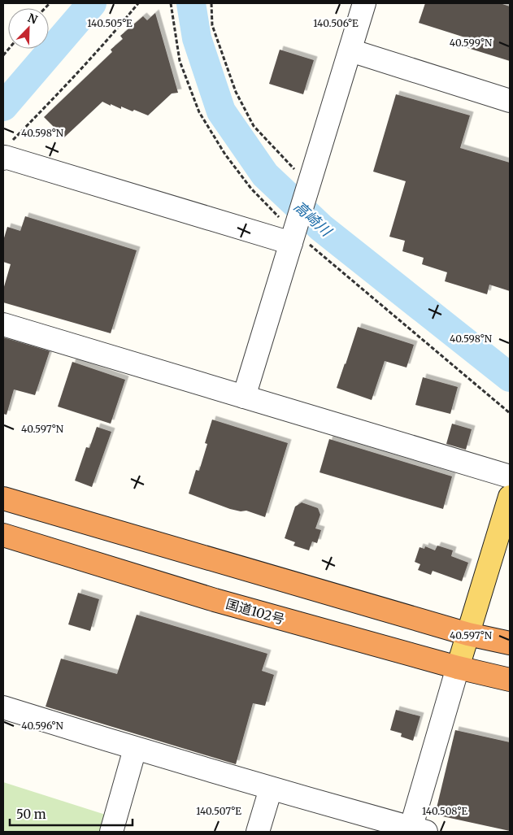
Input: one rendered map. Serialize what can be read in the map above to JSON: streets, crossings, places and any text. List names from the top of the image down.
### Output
{
  "streets": {
    "highway": ["国道102号"]
  },
  "water": ["高崎川"],
  "scale_bar": "50 m",
  "north": "top right",
  "coordinates": [
    "140.506°E",
    "140.505°E",
    "40.599°N",
    "40.598°N",
    "40.597°N",
    "40.596°N",
    "140.507°E",
    "140.508°E"
  ]
}
